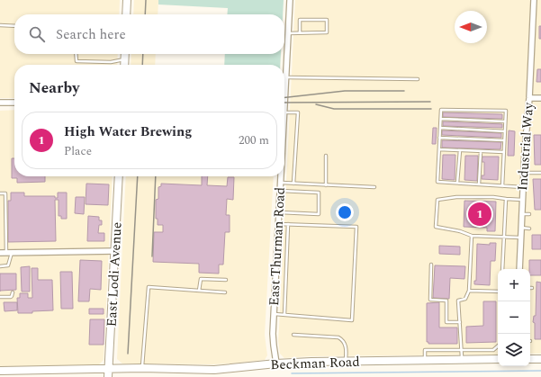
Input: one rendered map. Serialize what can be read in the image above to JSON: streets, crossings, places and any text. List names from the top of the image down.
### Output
{
  "streets": {
    "street": [
      "Industrial Way",
      "East Thurman Road",
      "East Lodi Avenue",
      "Beckman Road"
    ]
  },
  "crossings": [
    ["East Thurman Road", "Beckman Road"],
    ["East Lodi Avenue", "Beckman Road"]
  ],
  "north": "left",
  "page": {
    "search": "Search here",
    "heading": "Nearby",
    "list": [
      {
        "mark": "1",
        "name": "High Water Brewing",
        "note": "Place",
        "value": "200 m"
      }
    ],
    "pins": "1",
    "map_buttons": ["+", "−"]
  }
}
